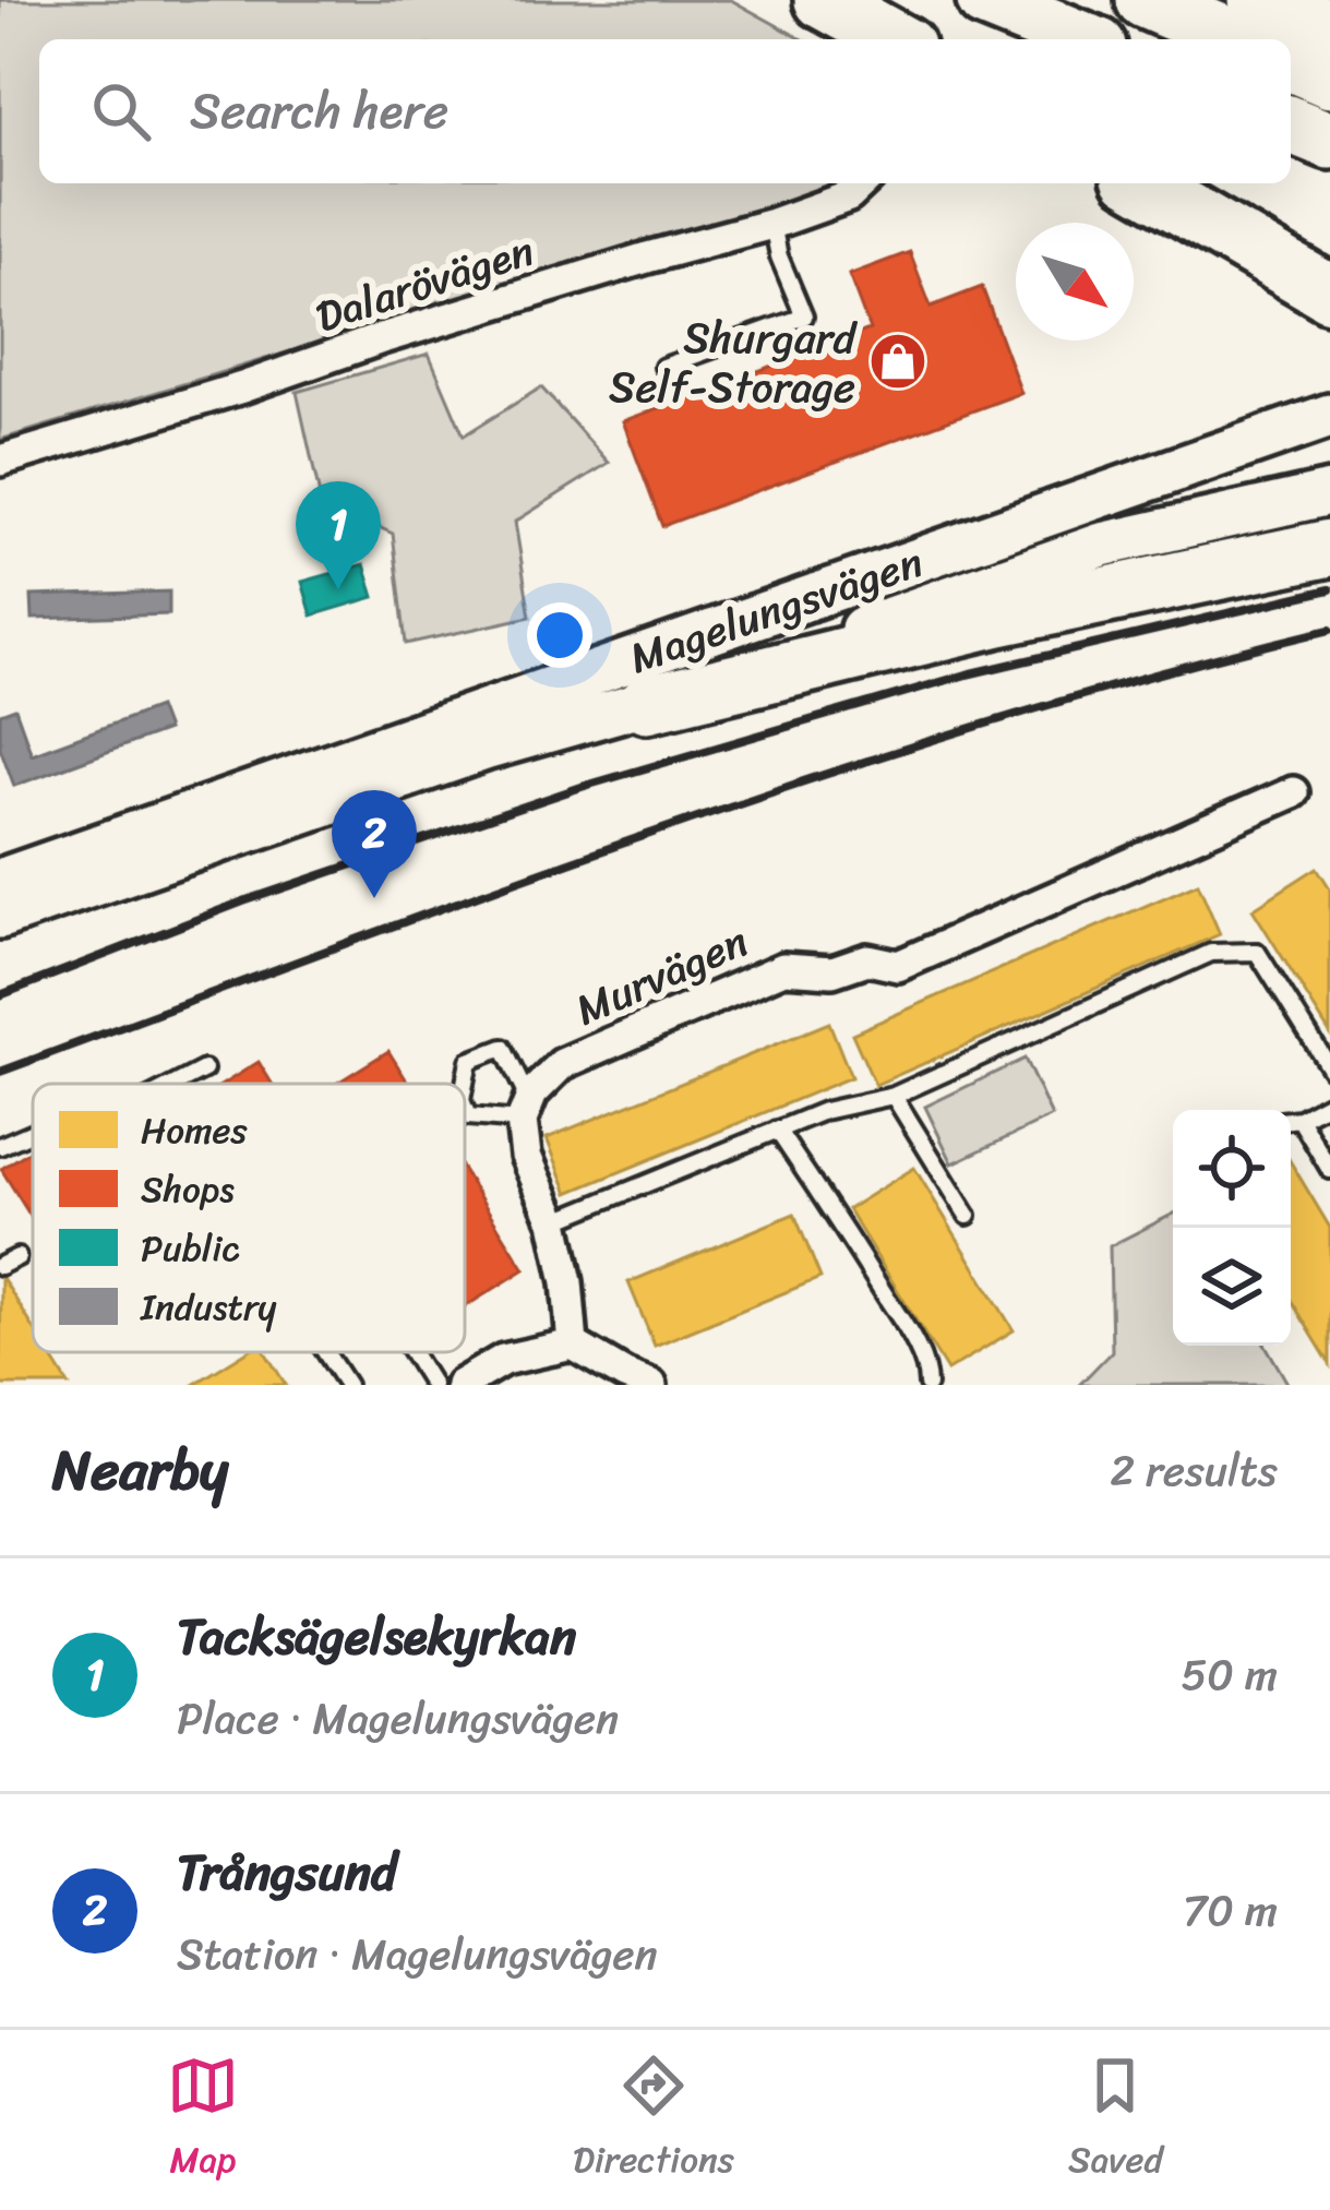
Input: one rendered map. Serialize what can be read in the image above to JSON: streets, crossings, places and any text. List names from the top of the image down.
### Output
{
  "streets": {
    "street": ["Dalarövägen", "Magelungsvägen", "Murvägen"]
  },
  "places": {
    "shop": ["Shurgard Self-Storage"]
  },
  "legend": [
    "Homes",
    "Shops",
    "Public",
    "Industry"
  ],
  "north": "bottom right",
  "page": {
    "search": "Search here",
    "pins": ["1", "2"],
    "heading": ["Nearby", "2 results"],
    "list": [
      {
        "mark": "1",
        "name": "Tacksägelsekyrkan",
        "note": "Place · Magelungsvägen",
        "value": "50 m"
      },
      {
        "mark": "2",
        "name": "Trångsund",
        "note": "Station · Magelungsvägen",
        "value": "70 m"
      }
    ],
    "nav": ["Map", "Directions", "Saved"]
  }
}
